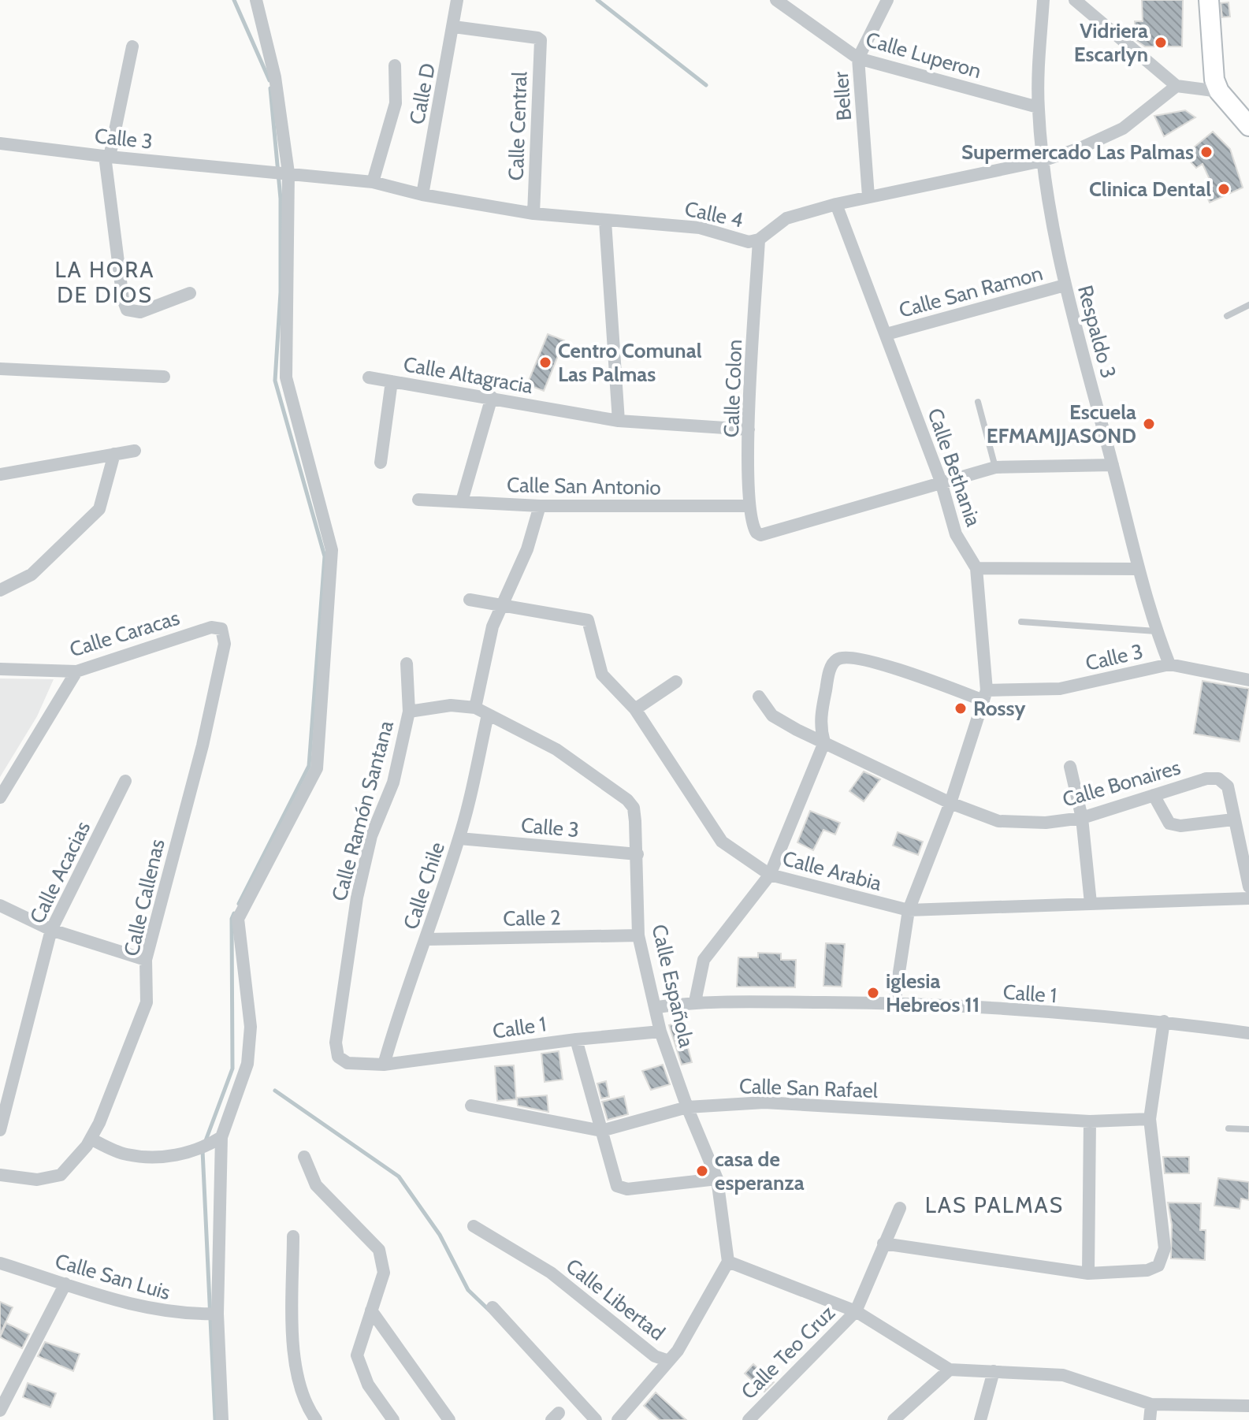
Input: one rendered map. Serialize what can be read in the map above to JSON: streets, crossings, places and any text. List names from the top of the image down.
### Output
{
  "streets": {
    "street": [
      "Calle Luperon",
      "Calle D",
      "Beller",
      "Calle Central",
      "Calle 3",
      "Calle 4",
      "Calle San Ramon",
      "Respaldo 3",
      "Calle Altagracia",
      "Calle Colon",
      "Calle Bethania",
      "Calle San Antonio",
      "Calle Caracas",
      "Calle Bonaires",
      "Calle Ramón Santana",
      "Calle Arabia",
      "Calle Acacias",
      "Calle Chile",
      "Calle Callenas",
      "Calle 2",
      "Calle Española",
      "Calle 1",
      "Calle San Rafael",
      "Calle San Luis",
      "Calle Libertad",
      "Calle Teo Cruz"
    ]
  },
  "crossings": [
    ["Calle Luperon", "Beller"],
    ["Calle Luperon", "Respaldo 3"],
    ["Calle D", "Calle Central"],
    ["Calle D", "Calle 4"],
    ["Beller", "Calle 4"],
    ["Calle Central", "Calle 4"],
    ["Calle 3", "Calle 4"],
    ["Calle 3", "Respaldo 3"],
    ["Calle 3", "Calle Bethania"],
    ["Calle 3", "Calle Chile"],
    ["Calle 3", "Calle Española"],
    ["Calle 4", "Respaldo 3"],
    ["Calle 4", "Calle Colon"],
    ["Calle 4", "Calle Bethania"],
    ["Calle San Ramon", "Respaldo 3"],
    ["Calle San Ramon", "Calle Bethania"],
    ["Calle Altagracia", "Calle Colon"],
    ["Calle Colon", "Calle Bethania"],
    ["Calle Colon", "Calle San Antonio"],
    ["Calle Bethania", "Calle Bonaires"],
    ["Calle Bethania", "Calle Arabia"],
    ["Calle Bethania", "Calle 1"],
    ["Calle Caracas", "Calle Callenas"],
    ["Calle Ramón Santana", "Calle 1"],
    ["Calle Chile", "Calle 2"],
    ["Calle Chile", "Calle Española"],
    ["Calle Chile", "Calle 1"],
    ["Calle 2", "Calle Española"],
    ["Calle Española", "Calle 1"],
    ["Calle Española", "Calle San Rafael"],
    ["Calle Española", "Calle Libertad"]
  ],
  "districts": ["LA HORA DE DIOS", "LAS PALMAS"],
  "places": [
    "Vidriera Escarlyn",
    "Supermercado Las Palmas",
    "Clinica Dental",
    "Centro Comunal Las Palmas",
    "Escuela EFMAMJJASOND",
    "Rossy",
    "iglesia Hebreos 11",
    "casa de esperanza"
  ]
}
